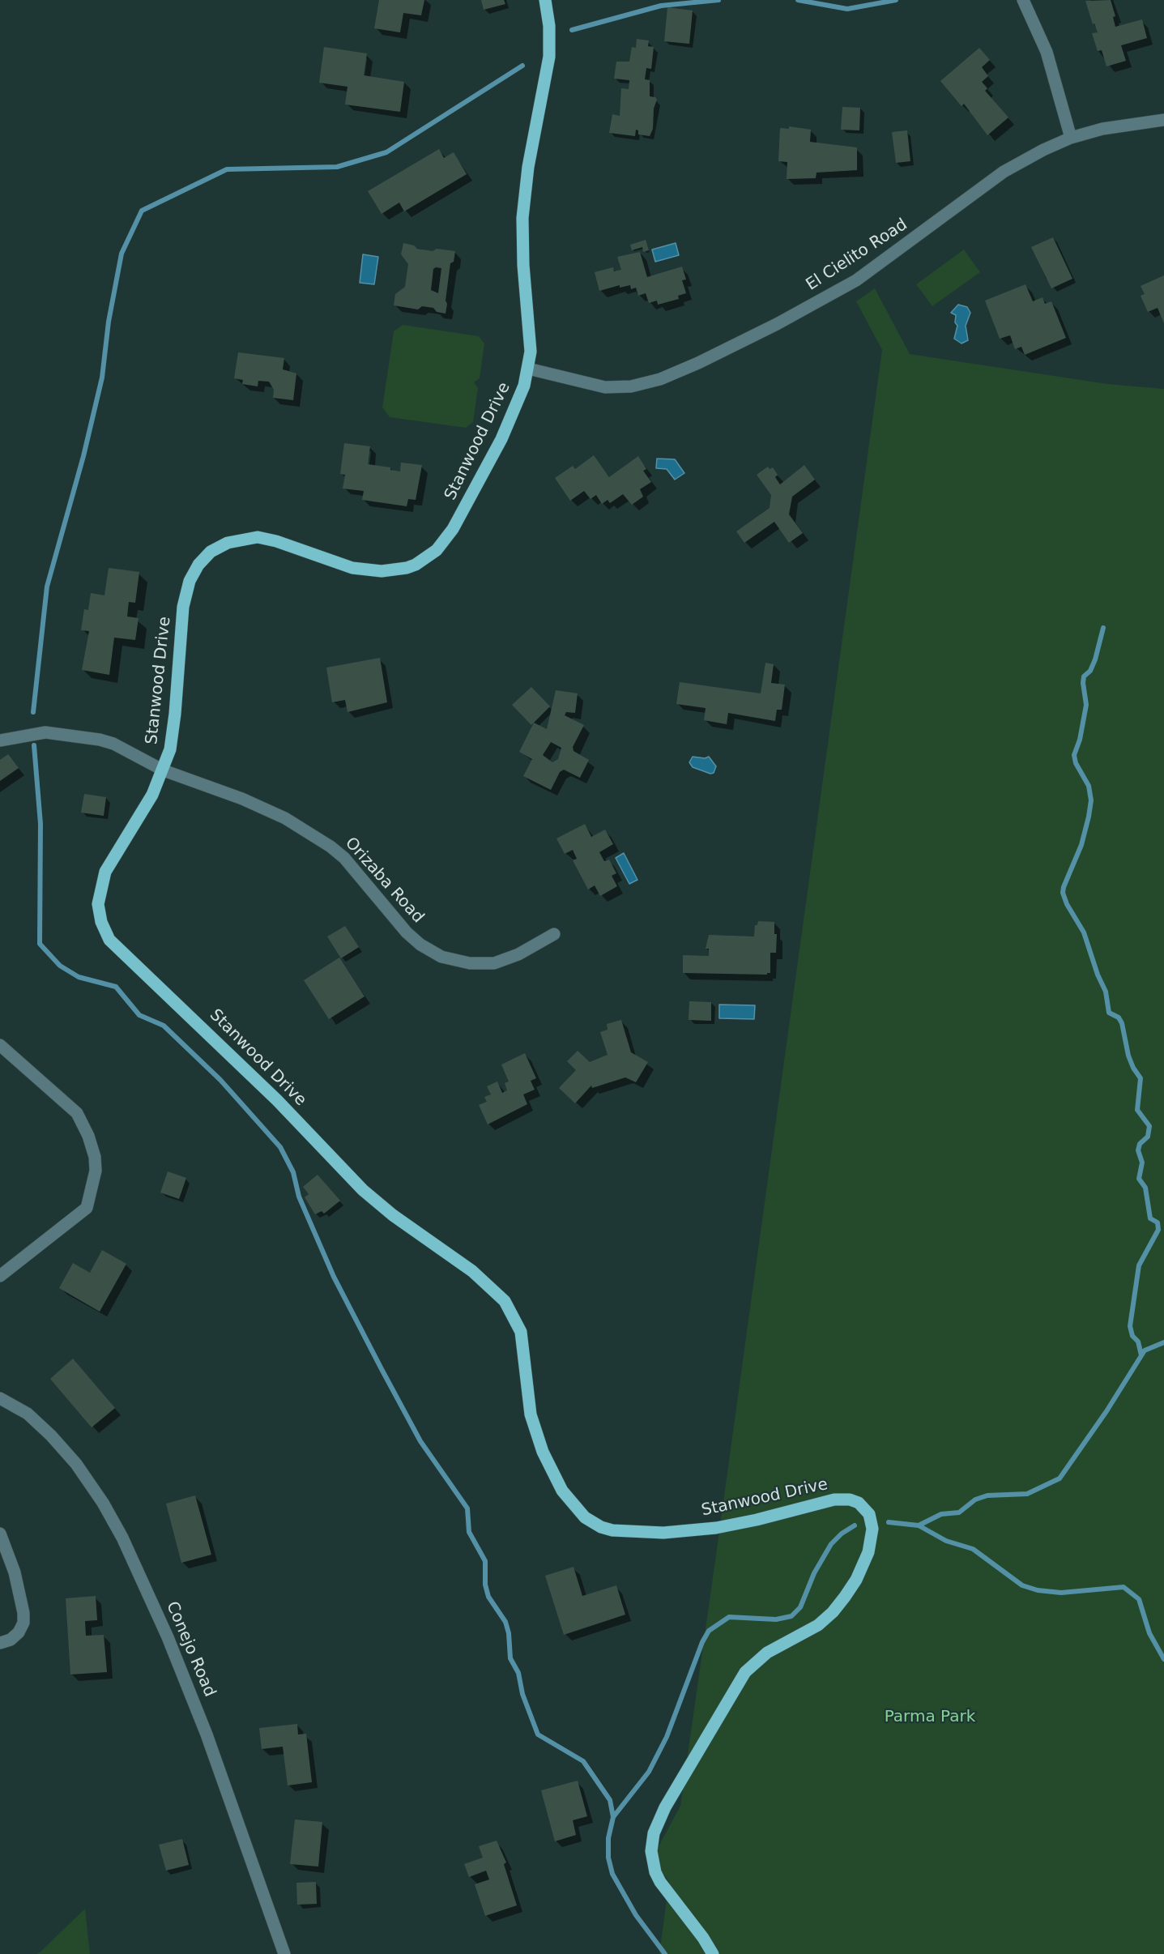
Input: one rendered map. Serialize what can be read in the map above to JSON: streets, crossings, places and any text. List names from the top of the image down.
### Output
{
  "streets": {
    "main road": ["Stanwood Drive"],
    "street": ["El Cielito Road", "Orizaba Road", "Conejo Road"]
  },
  "crossings": [
    ["El Cielito Road", "Stanwood Drive"],
    ["Stanwood Drive", "Orizaba Road"]
  ],
  "parks": ["Parma Park"]
}
